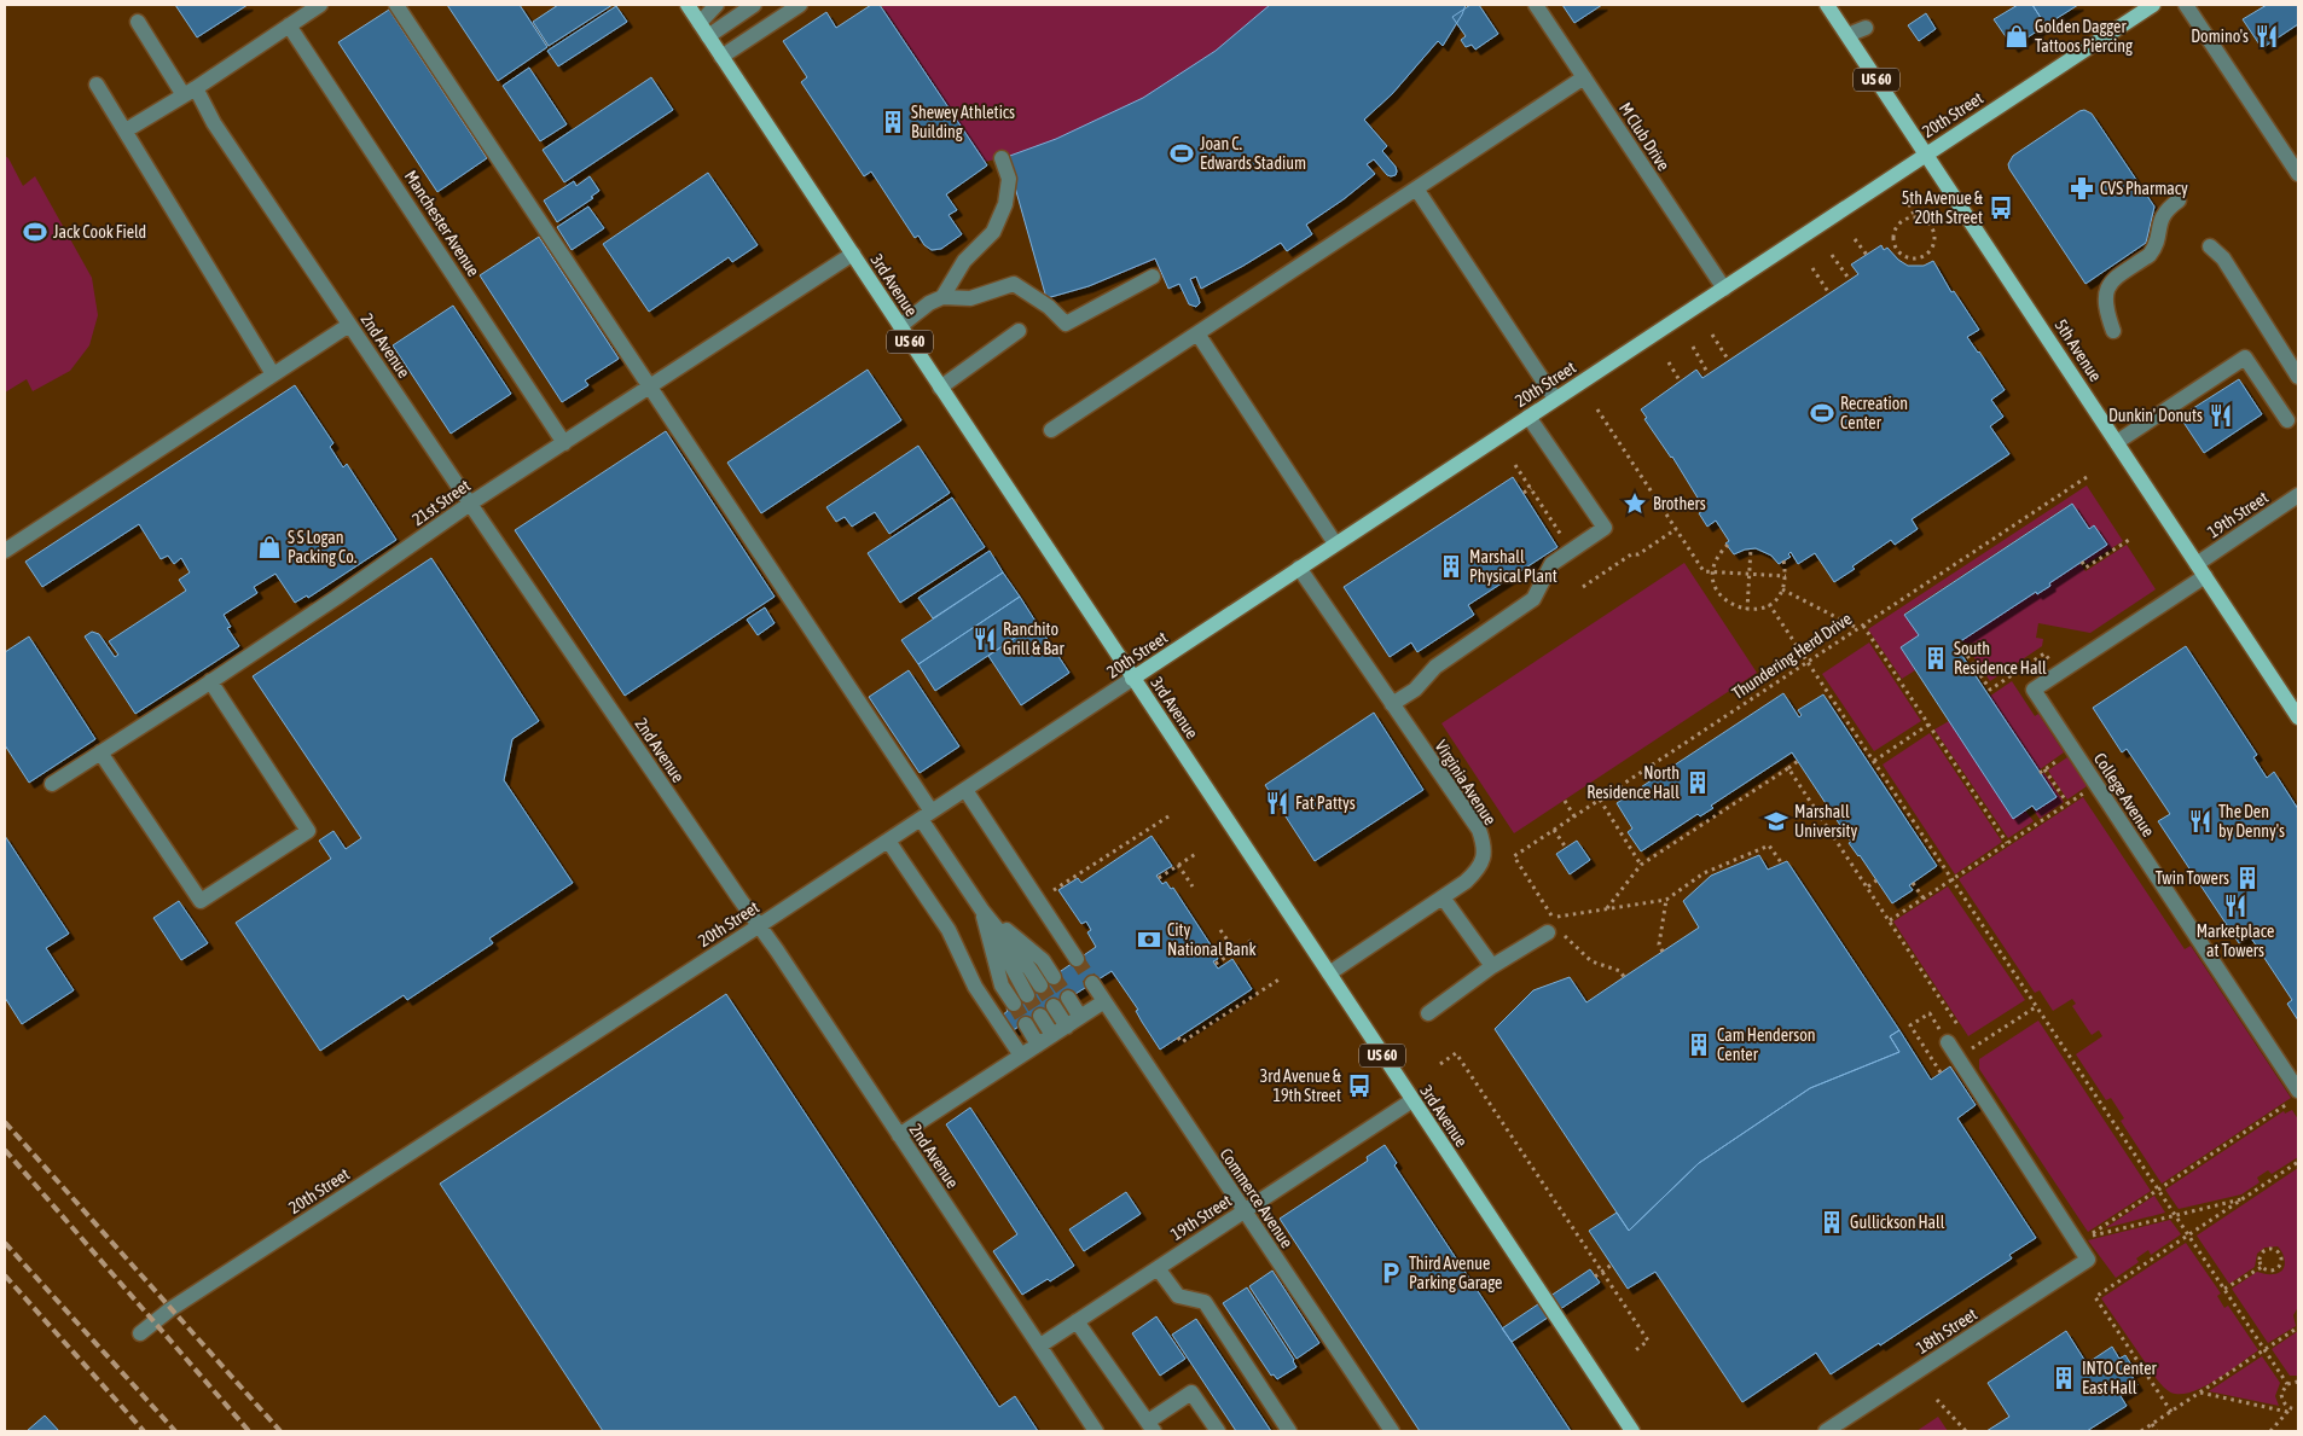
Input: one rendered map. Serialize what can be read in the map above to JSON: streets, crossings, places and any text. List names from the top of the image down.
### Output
{
  "streets": {
    "main road": [
      "US 60",
      "20th Street",
      "3rd Avenue",
      "5th Avenue"
    ],
    "street": [
      "M Club Drive",
      "Manchester Avenue",
      "2nd Avenue",
      "21st Street",
      "19th Street",
      "Virginia Avenue",
      "College Avenue",
      "Commerce Avenue",
      "18th Street"
    ],
    "path": ["Thundering Herd Drive"]
  },
  "crossings": [
    ["20th Street", "M Club Drive"],
    ["20th Street", "3rd Avenue"],
    ["20th Street", "2nd Avenue"],
    ["20th Street", "5th Avenue"],
    ["20th Street", "Virginia Avenue"],
    ["Manchester Avenue", "21st Street"],
    ["3rd Avenue", "21st Street"],
    ["3rd Avenue", "19th Street"],
    ["3rd Avenue", "Virginia Avenue"],
    ["2nd Avenue", "21st Street"],
    ["2nd Avenue", "19th Street"],
    ["5th Avenue", "19th Street"],
    ["5th Avenue", "College Avenue"],
    ["19th Street", "College Avenue"],
    ["19th Street", "Commerce Avenue"]
  ],
  "places": {
    "shop": ["Golden Dagger Tattoos Piercing", "S S Logan Packing Co."],
    "restaurant": [
      "Domino's",
      "Dunkin' Donuts",
      "Ranchito Grill & Bar",
      "Fat Pattys",
      "The Den by Denny's",
      "Marketplace at Towers"
    ],
    "building": [
      "Shewey Athletics Building",
      "Marshall Physical Plant",
      "South Residence Hall",
      "North Residence Hall",
      "Twin Towers",
      "Cam Henderson Center",
      "Gullickson Hall",
      "INTO Center East Hall"
    ],
    "sports": ["Joan C. Edwards Stadium", "Jack Cook Field", "Recreation Center"],
    "pharmacy": ["CVS Pharmacy"],
    "bus stop": ["5th Avenue & 20th Street", "3rd Avenue & 19th Street"],
    "place": ["Brothers"],
    "school or university": ["Marshall University"],
    "bank": ["City National Bank"],
    "parking": ["Third Avenue Parking Garage"]
  }
}
